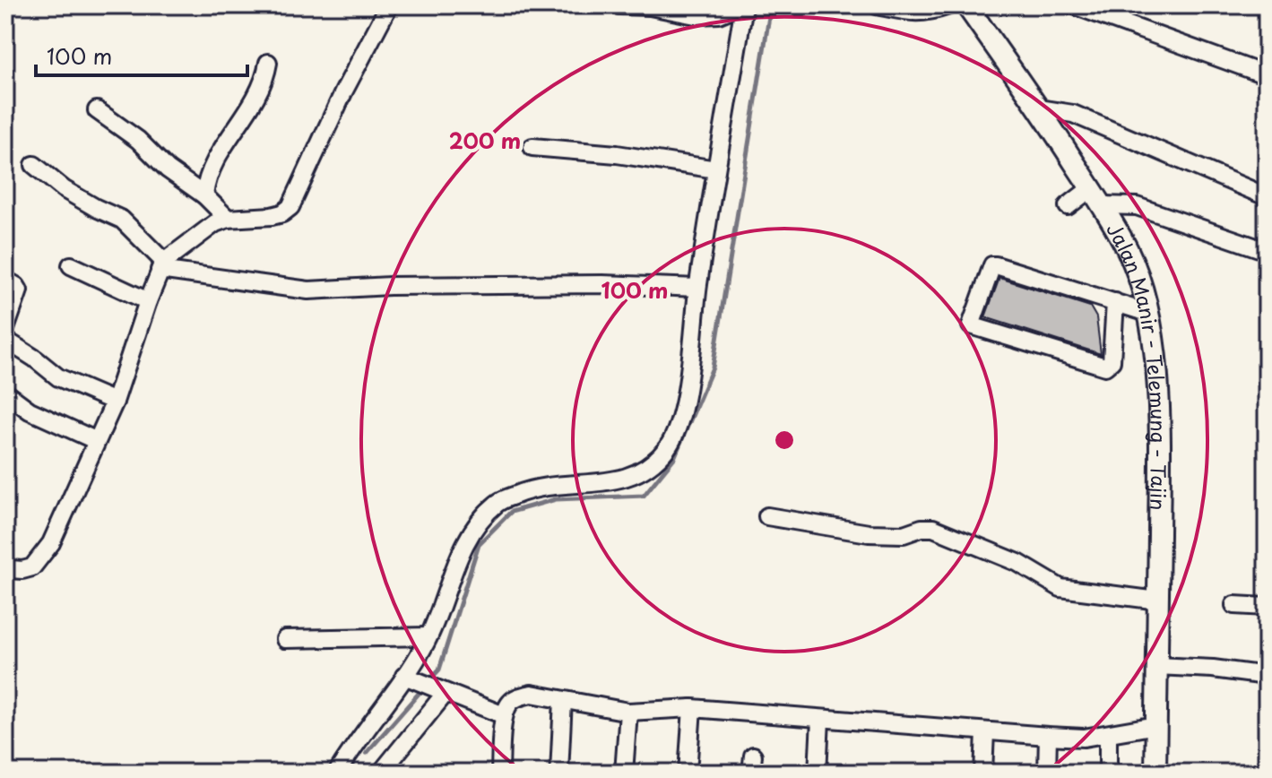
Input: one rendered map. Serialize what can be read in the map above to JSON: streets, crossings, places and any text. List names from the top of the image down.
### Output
{
  "streets": {
    "main road": ["Jalan Manir - Telemung - Tajin"]
  },
  "scale_bar": "100 m",
  "rings": ["200 m", "100 m"]
}
